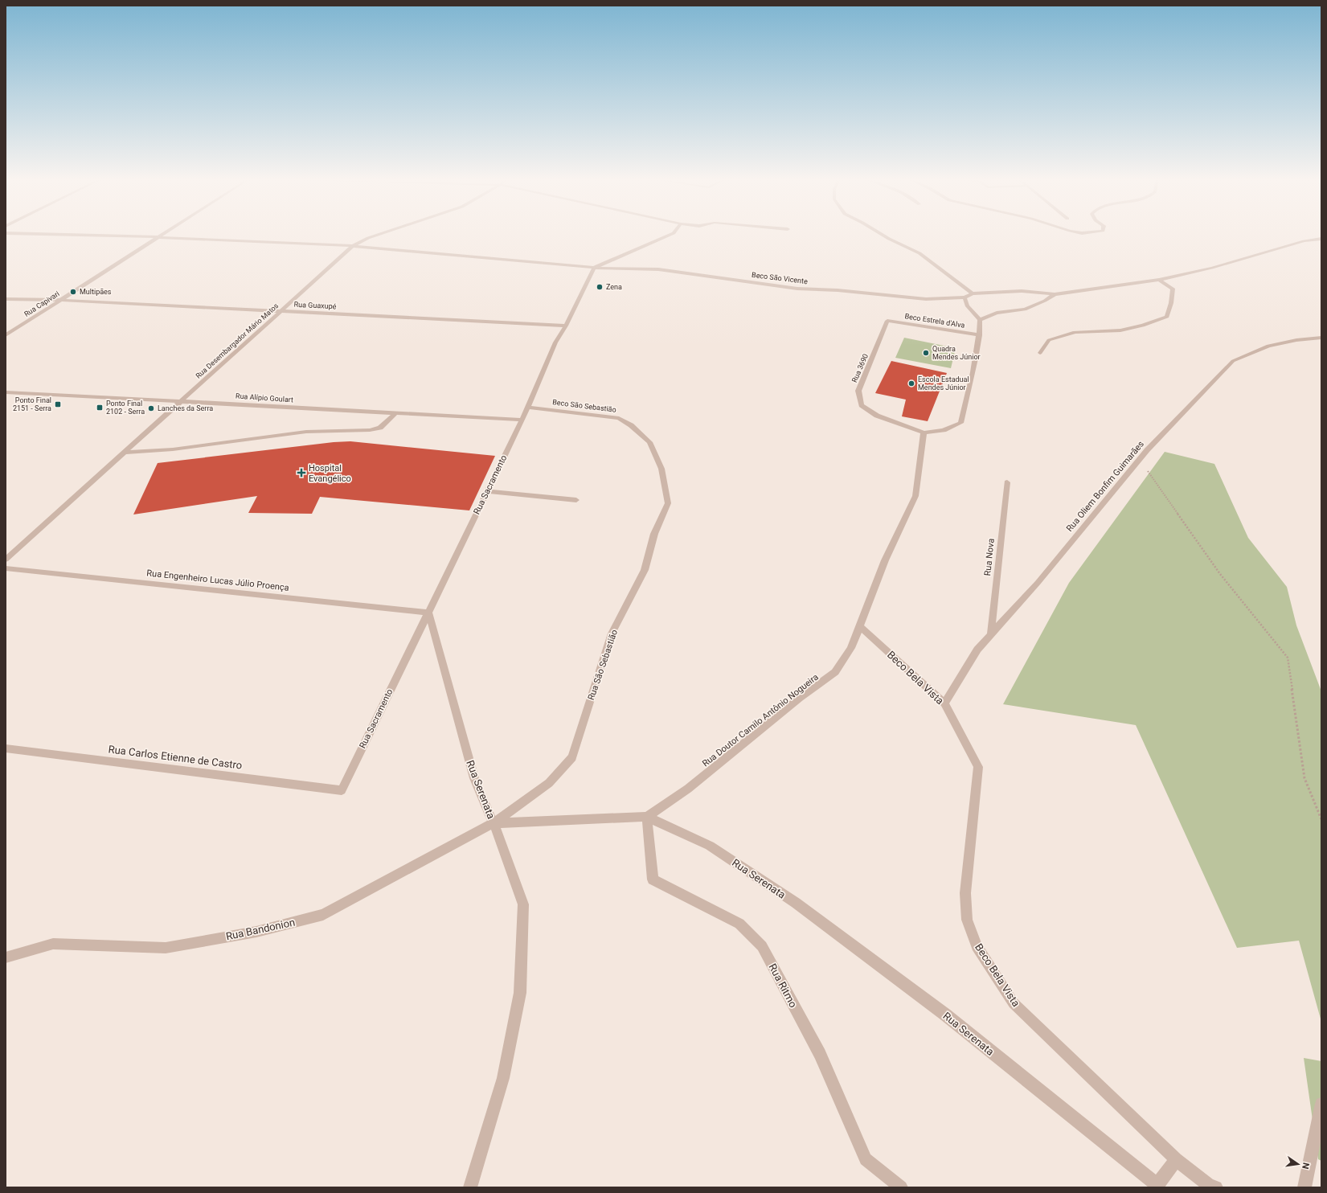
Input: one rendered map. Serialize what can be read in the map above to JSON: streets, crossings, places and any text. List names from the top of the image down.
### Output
{
  "streets": {
    "street": [
      "Beco São Vicente",
      "Rua Capivari",
      "Rua Guaxupé",
      "Beco Estrela d'Alva",
      "Rua Desembargador Mário Matos",
      "Rua 3690",
      "Rua Alípio Goulart",
      "Beco São Sebastião",
      "Rua Sacramento",
      "Rua Oliem Bonfim Guimarães",
      "Rua Nova",
      "Rua Engenheiro Lucas Júlio Proença",
      "Rua São Sebastião",
      "Beco Bela Vista",
      "Rua Doutor Camilo Antônio Nogueira",
      "Rua Carlos Etienne de Castro",
      "Rua Serenata",
      "Rua Bandonion",
      "Rua Ritmo"
    ]
  },
  "crossings": [
    ["Beco São Vicente", "Rua Capivari"],
    ["Beco São Vicente", "Rua Desembargador Mário Matos"],
    ["Beco São Vicente", "Rua Sacramento"],
    ["Rua Capivari", "Rua Guaxupé"],
    ["Rua Guaxupé", "Rua Desembargador Mário Matos"],
    ["Rua Guaxupé", "Rua Sacramento"],
    ["Beco Estrela d'Alva", "Rua 3690"],
    ["Rua Desembargador Mário Matos", "Rua Alípio Goulart"],
    ["Rua 3690", "Rua Doutor Camilo Antônio Nogueira"],
    ["Rua Alípio Goulart", "Rua Sacramento"],
    ["Beco São Sebastião", "Rua Sacramento"],
    ["Beco São Sebastião", "Rua São Sebastião"],
    ["Rua Sacramento", "Rua Engenheiro Lucas Júlio Proença"],
    ["Rua Sacramento", "Rua Carlos Etienne de Castro"],
    ["Rua Sacramento", "Rua Serenata"],
    ["Rua Oliem Bonfim Guimarães", "Rua Nova"],
    ["Rua Oliem Bonfim Guimarães", "Beco Bela Vista"],
    ["Rua Engenheiro Lucas Júlio Proença", "Rua Serenata"],
    ["Rua São Sebastião", "Rua Serenata"],
    ["Rua São Sebastião", "Rua Bandonion"],
    ["Beco Bela Vista", "Rua Doutor Camilo Antônio Nogueira"],
    ["Rua Doutor Camilo Antônio Nogueira", "Rua Serenata"],
    ["Rua Doutor Camilo Antônio Nogueira", "Rua Ritmo"],
    ["Rua Serenata", "Rua Bandonion"],
    ["Rua Serenata", "Rua Ritmo"]
  ],
  "places": {
    "other": [
      "Zena",
      "Multipães",
      "Quadra Mendes Júnior",
      "Escola Estadual Mendes Júnior",
      "Lanches da Serra"
    ],
    "transit": ["Ponto Final 2151 - Serra", "Ponto Final 2102 - Serra"],
    "health": ["Hospital Evangélico"]
  },
  "north": "right"
}
